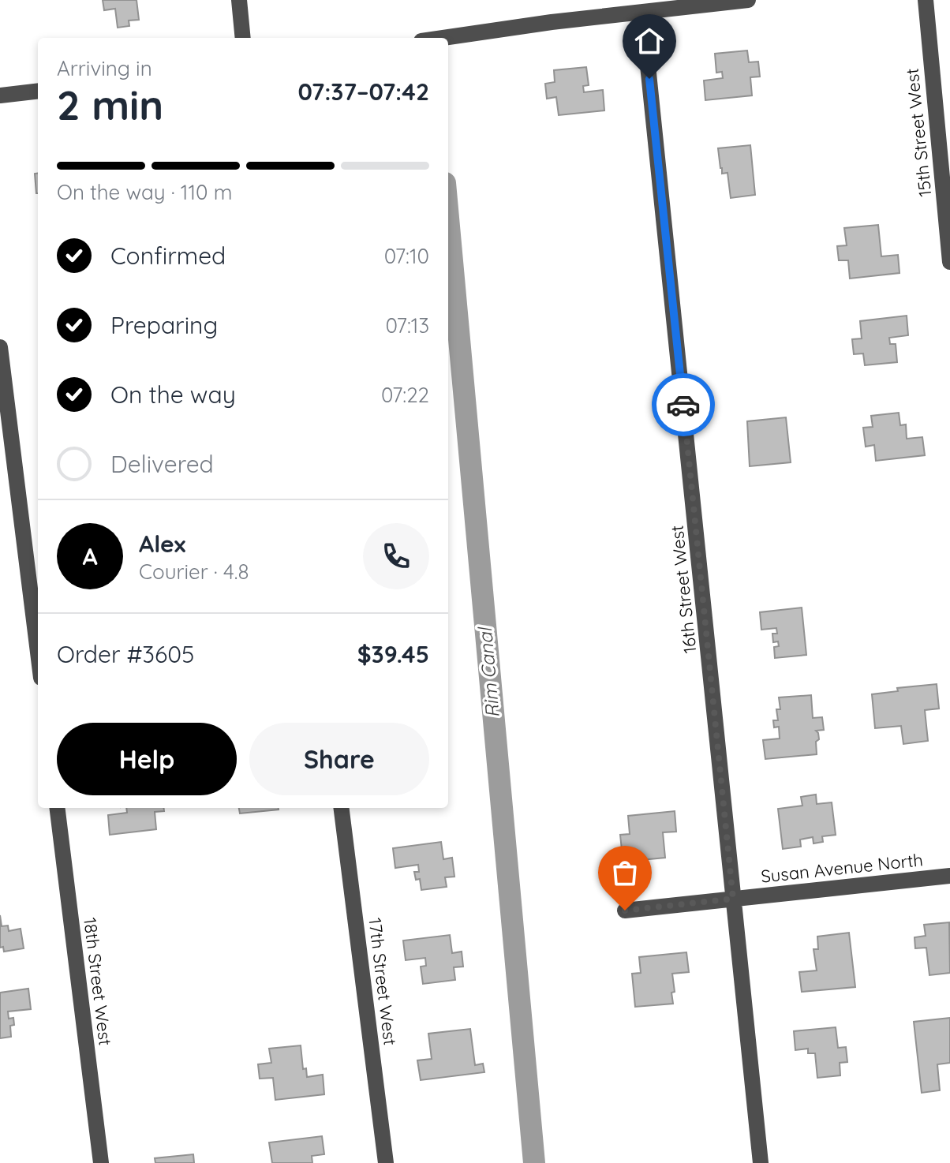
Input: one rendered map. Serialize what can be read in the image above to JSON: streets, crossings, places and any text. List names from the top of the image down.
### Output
{
  "streets": {
    "street": [
      "15th Street West",
      "16th Street West",
      "Susan Avenue North",
      "18th Street West",
      "17th Street West"
    ]
  },
  "crossings": [
    ["16th Street West", "Susan Avenue North"]
  ],
  "water": ["Rim Canal"],
  "page": {
    "heading": ["2 min", "Arriving in", "07:37–07:42"],
    "panel": [
      "Alex",
      "Courier · 4.8",
      "Order #3605",
      "$39.45"
    ],
    "bar": "On the way · 110 m",
    "list": [
      ["Confirmed", "07:10"],
      ["Preparing", "07:13"],
      ["On the way", "07:22"],
      "Delivered"
    ],
    "round": "A",
    "buttons": ["Help", "Share"]
  }
}
